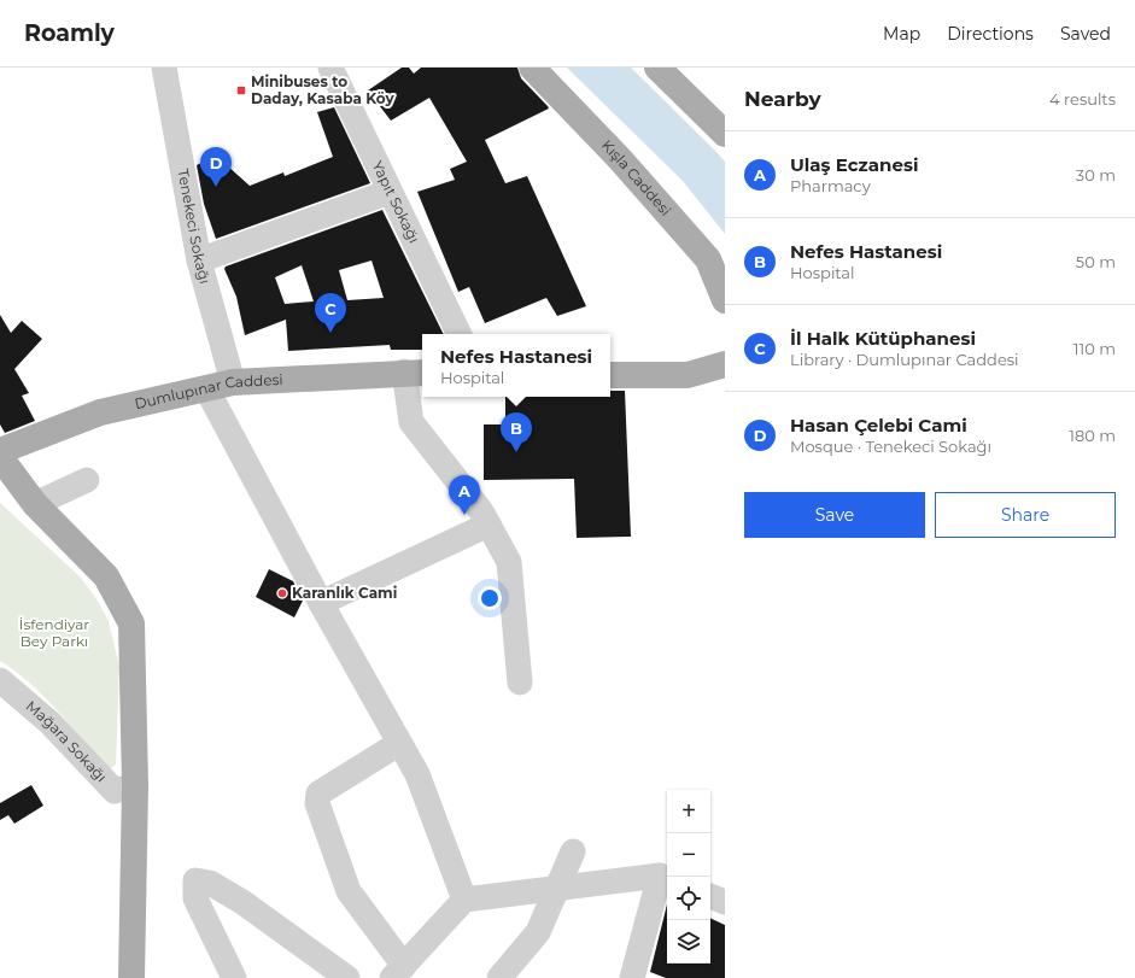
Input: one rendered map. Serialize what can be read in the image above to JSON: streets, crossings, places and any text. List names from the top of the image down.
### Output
{
  "streets": {
    "main road": ["Kışla Caddesi", "Dumlupınar Caddesi"],
    "street": ["Yapıt Sokağı", "Tenekeci Sokağı", "Mağara Sokağı"]
  },
  "crossings": [
    ["Tenekeci Sokağı", "Dumlupınar Caddesi"]
  ],
  "parks": ["İsfendiyar Bey Parkı"],
  "places": {
    "transit": ["Minibuses to Daday, Kasaba Köy"],
    "other": ["Karanlık Cami"]
  },
  "page": {
    "header": "Roamly",
    "nav": ["Map", "Directions", "Saved"],
    "heading": ["Nearby", "4 results"],
    "list": [
      {
        "mark": "A",
        "name": "Ulaş Eczanesi",
        "note": "Pharmacy",
        "value": "30 m"
      },
      {
        "mark": "B",
        "name": "Nefes Hastanesi",
        "note": "Hospital",
        "value": "50 m"
      },
      {
        "mark": "C",
        "name": "İl Halk Kütüphanesi",
        "note": "Library · Dumlupınar Caddesi",
        "value": "110 m"
      },
      {
        "mark": "D",
        "name": "Hasan Çelebi Cami",
        "note": "Mosque · Tenekeci Sokağı",
        "value": "180 m"
      }
    ],
    "pins": [
      "D",
      "C",
      "B",
      "A"
    ],
    "popup": ["Nefes Hastanesi", "Hospital"],
    "buttons": ["Save", "Share"],
    "map_buttons": ["+", "−"]
  }
}
